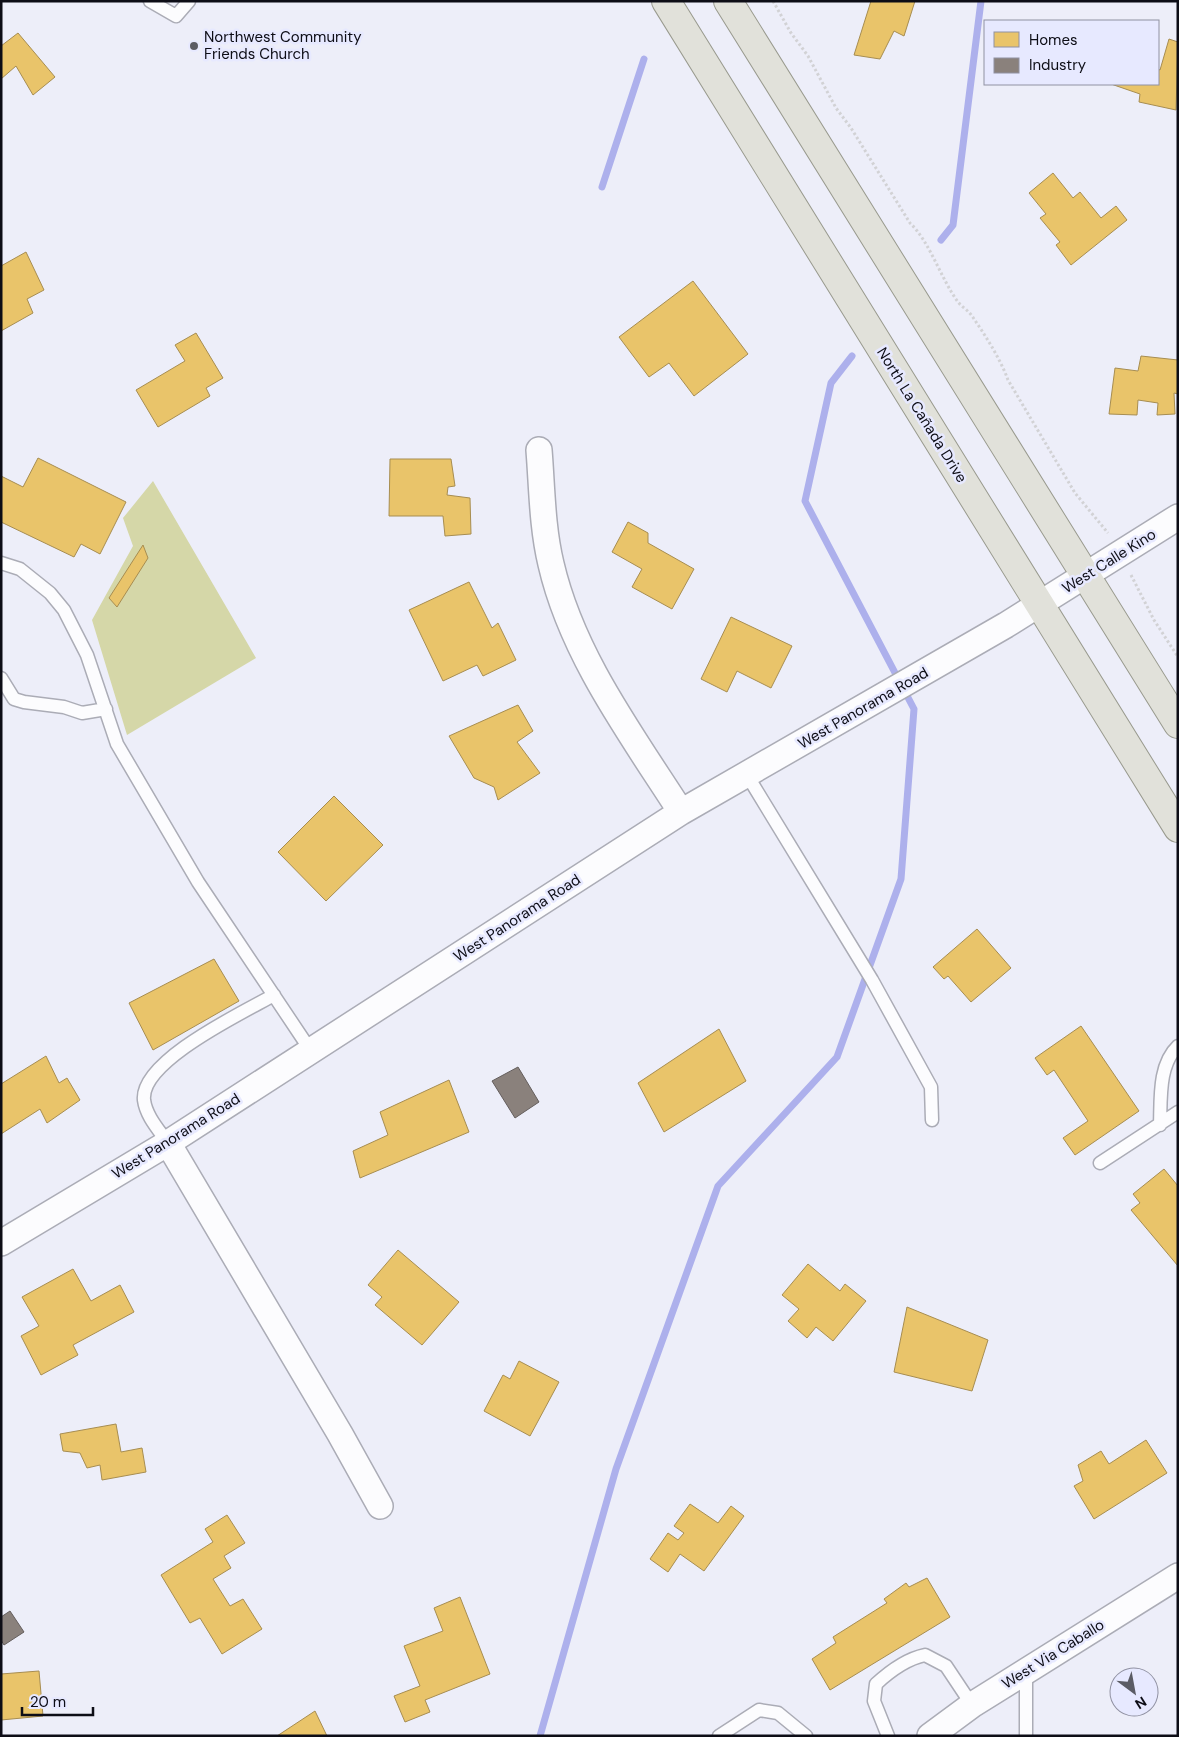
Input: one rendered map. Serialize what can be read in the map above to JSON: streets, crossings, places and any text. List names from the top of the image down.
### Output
{
  "streets": {
    "main road": ["North La Cañada Drive"],
    "street": ["West Calle Kino", "West Panorama Road", "West Via Caballo"]
  },
  "crossings": [
    ["North La Cañada Drive", "West Calle Kino"],
    ["North La Cañada Drive", "West Panorama Road"],
    ["West Calle Kino", "West Panorama Road"]
  ],
  "places": ["Northwest Community Friends Church"],
  "legend": ["Homes", "Industry"],
  "scale_bar": "20 m",
  "north": "bottom right"
}
